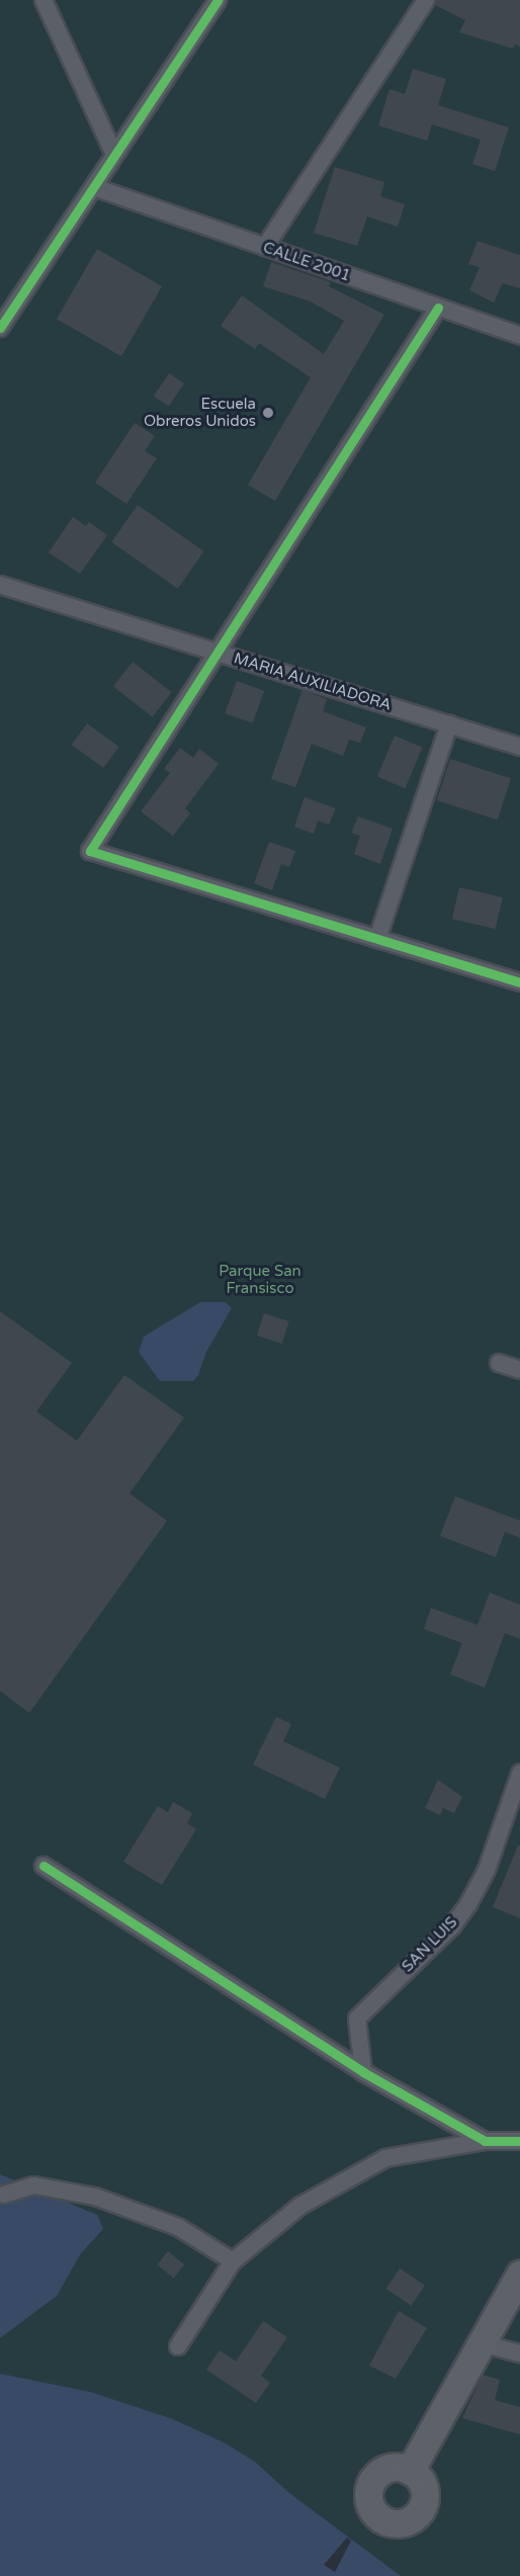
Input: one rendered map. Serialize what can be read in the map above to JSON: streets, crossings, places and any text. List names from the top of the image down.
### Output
{
  "streets": {
    "street": ["CALLE 2001", "MARIA AUXILIADORA", "SAN LUIS"]
  },
  "parks": ["Parque San Fransisco"],
  "places": ["Escuela Obreros Unidos"]
}
